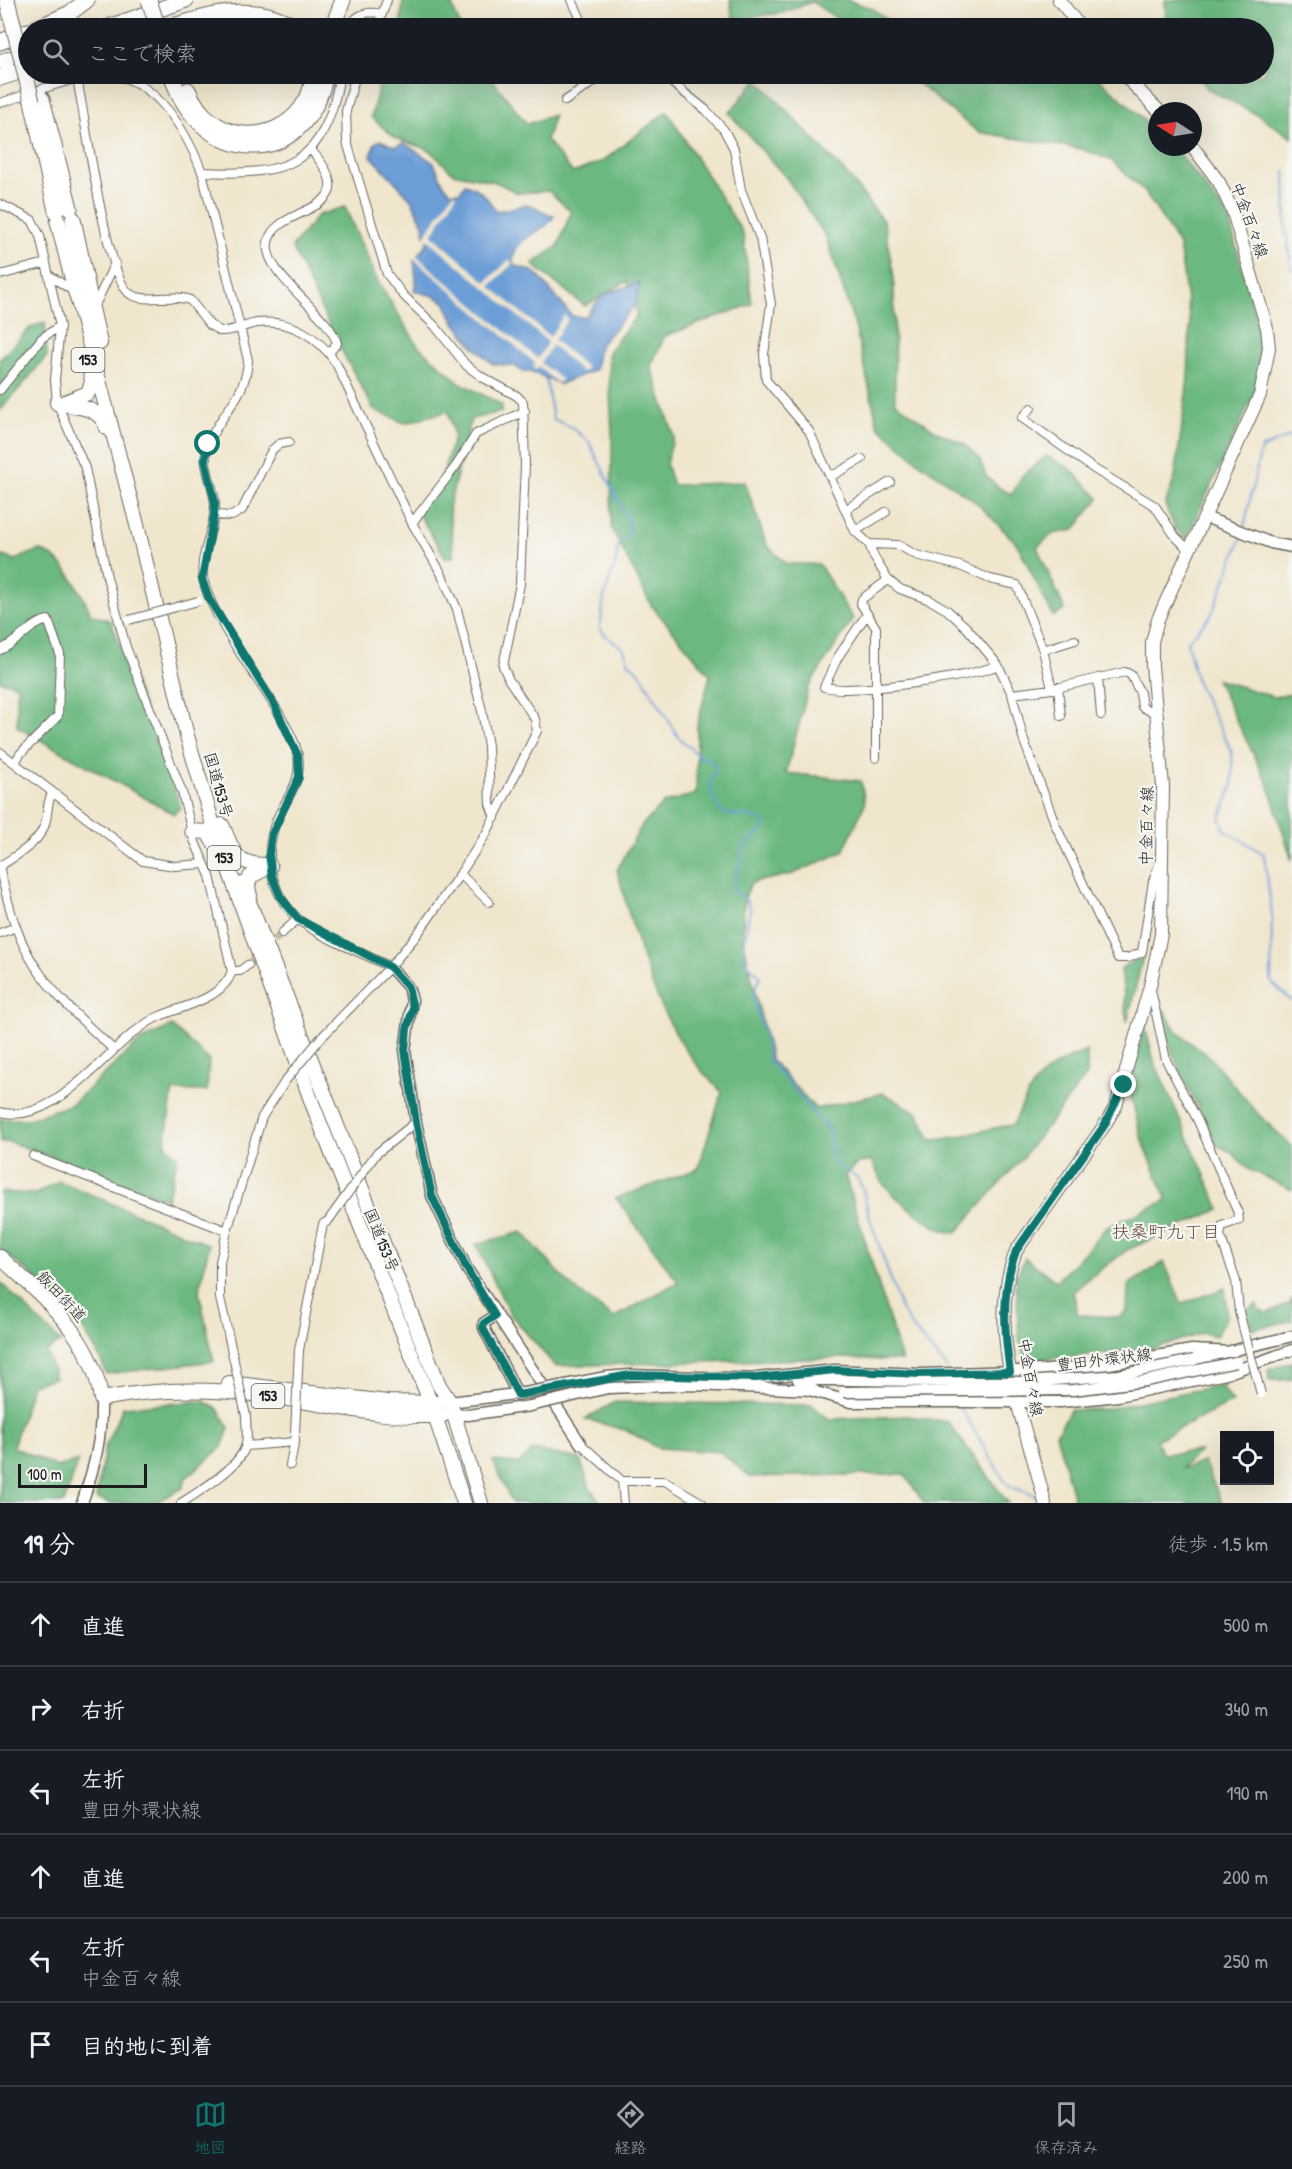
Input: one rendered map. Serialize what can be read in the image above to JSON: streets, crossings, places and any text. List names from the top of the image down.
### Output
{
  "streets": {
    "highway": ["153", "国道153号", "飯田街道"],
    "main road": ["中金百々線"],
    "street": ["豊田外環状線"]
  },
  "crossings": [
    ["153", "国道153号"],
    ["153", "飯田街道"],
    ["153", "豊田外環状線"],
    ["国道153号", "豊田外環状線"]
  ],
  "districts": ["扶桑町九丁目"],
  "scale_bar": "100 m",
  "north": "left",
  "page": {
    "search": "ここで検索",
    "scale": "100 m",
    "heading": ["19 分", "徒歩 · 1.5 km"],
    "list": [
      ["直進", "500 m"],
      ["右折", "340 m"],
      ["左折", "豊田外環状線", "190 m"],
      ["直進", "200 m"],
      ["左折", "中金百々線", "250 m"],
      "目的地に到着"
    ],
    "nav": ["地図", "経路", "保存済み"]
  }
}
